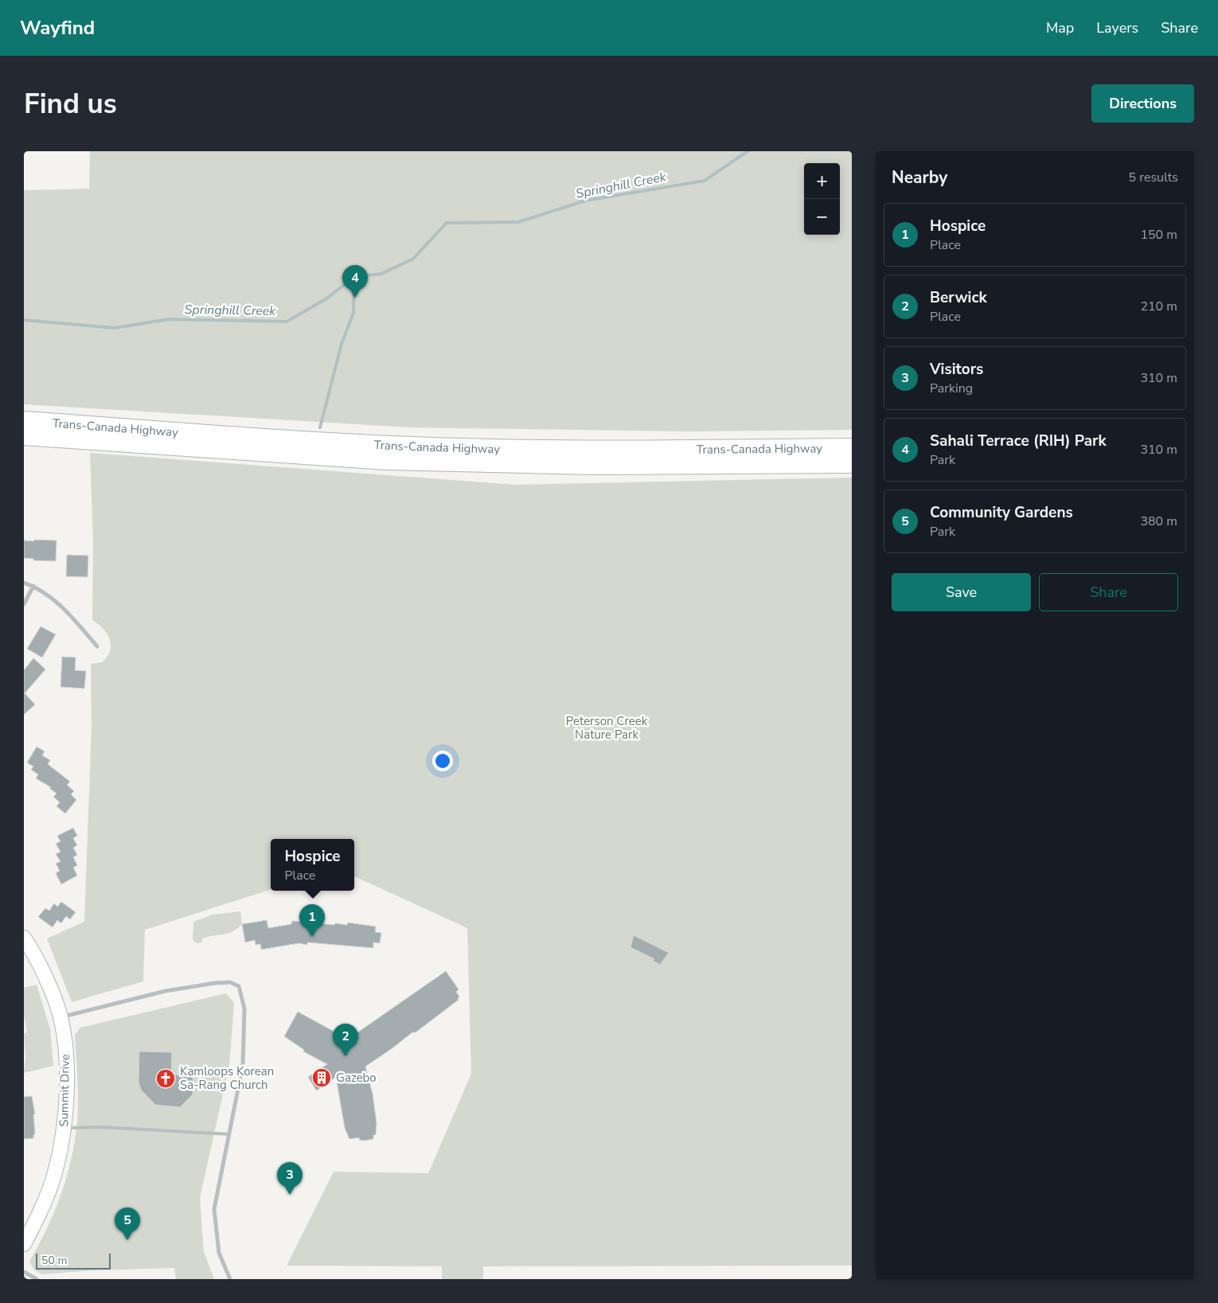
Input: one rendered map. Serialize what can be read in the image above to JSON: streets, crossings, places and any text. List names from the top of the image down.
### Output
{
  "streets": {
    "highway": ["Trans-Canada Highway"],
    "main road": ["Summit Drive"]
  },
  "water": ["Springhill Creek"],
  "parks": ["Peterson Creek Nature Park"],
  "places": {
    "building": ["Gazebo"],
    "church": ["Kamloops Korean Sa-Rang Church"]
  },
  "scale_bar": "50 m",
  "page": {
    "header": "Wayfind",
    "nav": ["Map", "Layers", "Share"],
    "buttons": [
      "Directions",
      ["Save", "Share"]
    ],
    "title": "Find us",
    "heading": ["Nearby", "5 results"],
    "map_buttons": ["+", "−"],
    "list": [
      {
        "mark": "1",
        "name": "Hospice",
        "note": "Place",
        "value": "150 m"
      },
      {
        "mark": "2",
        "name": "Berwick",
        "note": "Place",
        "value": "210 m"
      },
      {
        "mark": "3",
        "name": "Visitors",
        "note": "Parking",
        "value": "310 m"
      },
      {
        "mark": "4",
        "name": "Sahali Terrace (RIH) Park",
        "note": "Park",
        "value": "310 m"
      },
      {
        "mark": "5",
        "name": "Community Gardens",
        "note": "Park",
        "value": "380 m"
      }
    ],
    "pins": [
      "4",
      "1",
      "2",
      "3",
      "5"
    ],
    "popup": ["Hospice", "Place"],
    "scale": "50 m"
  }
}
